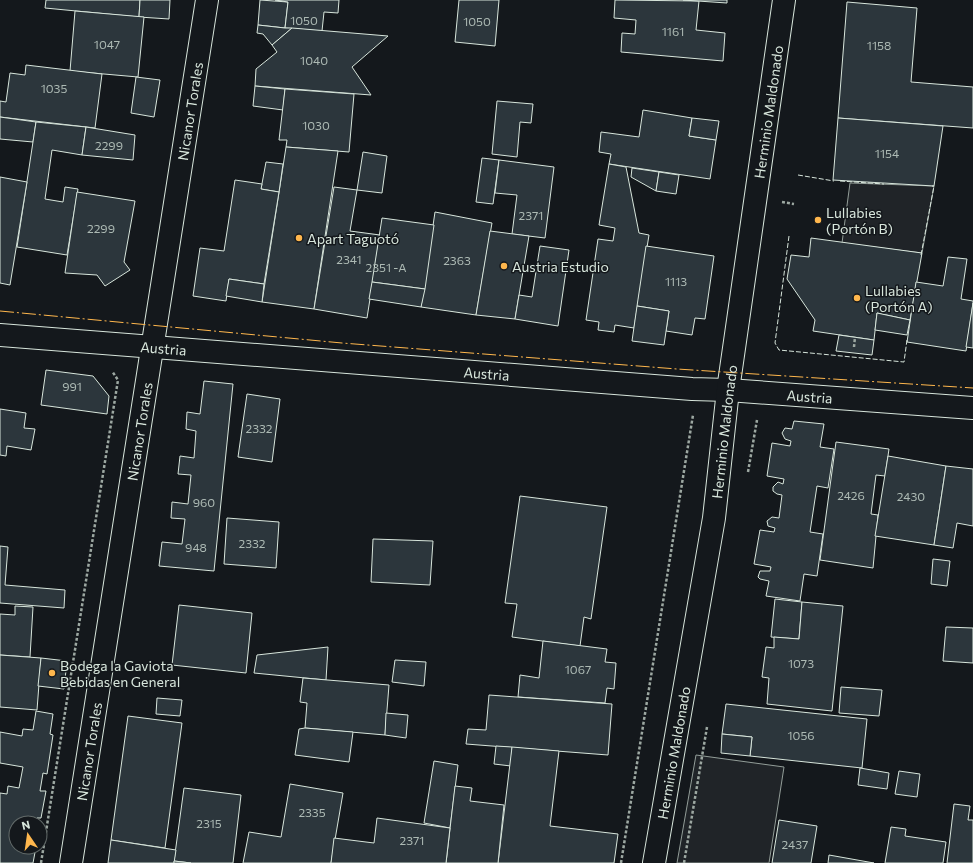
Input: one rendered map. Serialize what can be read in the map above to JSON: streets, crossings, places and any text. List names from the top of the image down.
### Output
{
  "streets": {
    "street": ["Herminio Maldonado", "Nicanor Torales", "Austria"]
  },
  "crossings": [
    ["Herminio Maldonado", "Austria"],
    ["Nicanor Torales", "Austria"]
  ],
  "places": [
    "Lullabies (Portón B)",
    "Apart Taguotó",
    "Austria Estudio",
    "Lullabies (Portón A)",
    "Bodega la Gaviota Bebidas en General"
  ],
  "house_numbers": [
    "1050",
    "1050",
    "1161",
    "1047",
    "1158",
    "1040",
    "1035",
    "1030",
    "2299",
    "1154",
    "2371",
    "2299",
    "2341",
    "2363",
    "2351 -A",
    "1113",
    "991",
    "2332",
    "2426",
    "2430",
    "960",
    "2332",
    "948",
    "1073",
    "1067",
    "1056",
    "2335",
    "2315",
    "2371",
    "2437"
  ],
  "north": "top"
}
